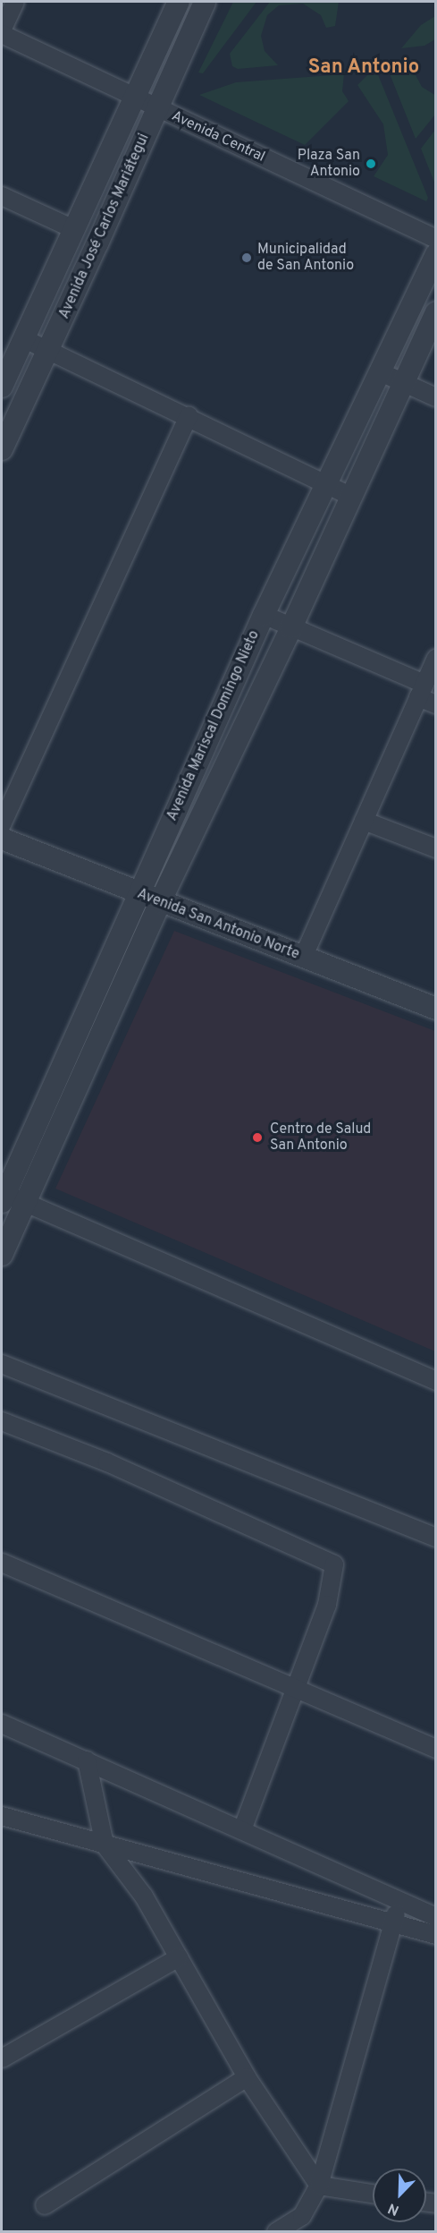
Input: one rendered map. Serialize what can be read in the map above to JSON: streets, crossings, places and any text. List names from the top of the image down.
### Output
{
  "streets": {
    "street": [
      "Avenida Central",
      "Avenida José Carlos Mariátegui",
      "Avenida Mariscal Domingo Nieto",
      "Avenida San Antonio Norte"
    ]
  },
  "crossings": [
    ["Avenida Central", "Avenida José Carlos Mariátegui"],
    ["Avenida Mariscal Domingo Nieto", "Avenida San Antonio Norte"]
  ],
  "districts": ["San Antonio"],
  "places": ["Plaza San Antonio", "Municipalidad de San Antonio", "Centro de Salud San Antonio"],
  "north": "bottom left"
}
